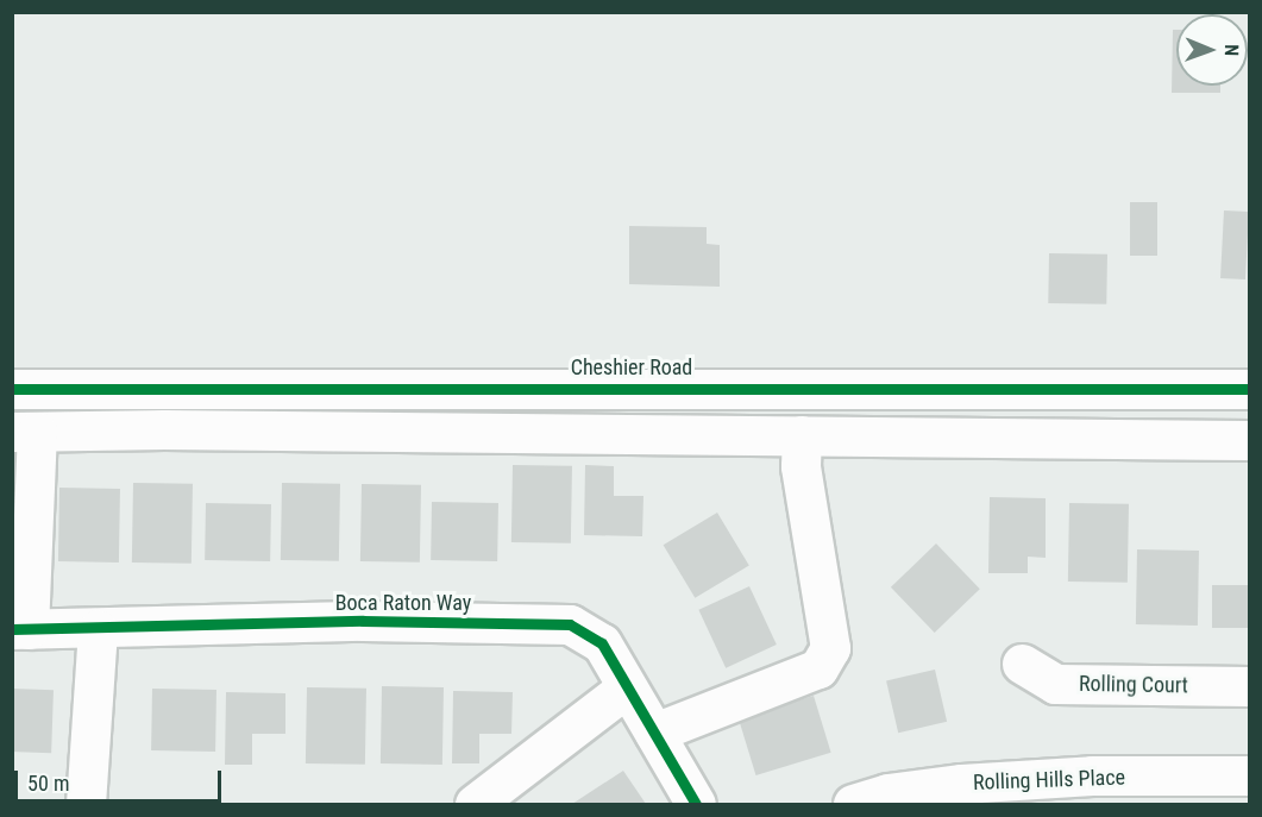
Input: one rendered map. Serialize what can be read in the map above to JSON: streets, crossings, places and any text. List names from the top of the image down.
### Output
{
  "streets": {
    "street": [
      "Cheshier Road",
      "Boca Raton Way",
      "Rolling Court",
      "Rolling Hills Place"
    ]
  },
  "scale_bar": "50 m",
  "north": "right"
}
